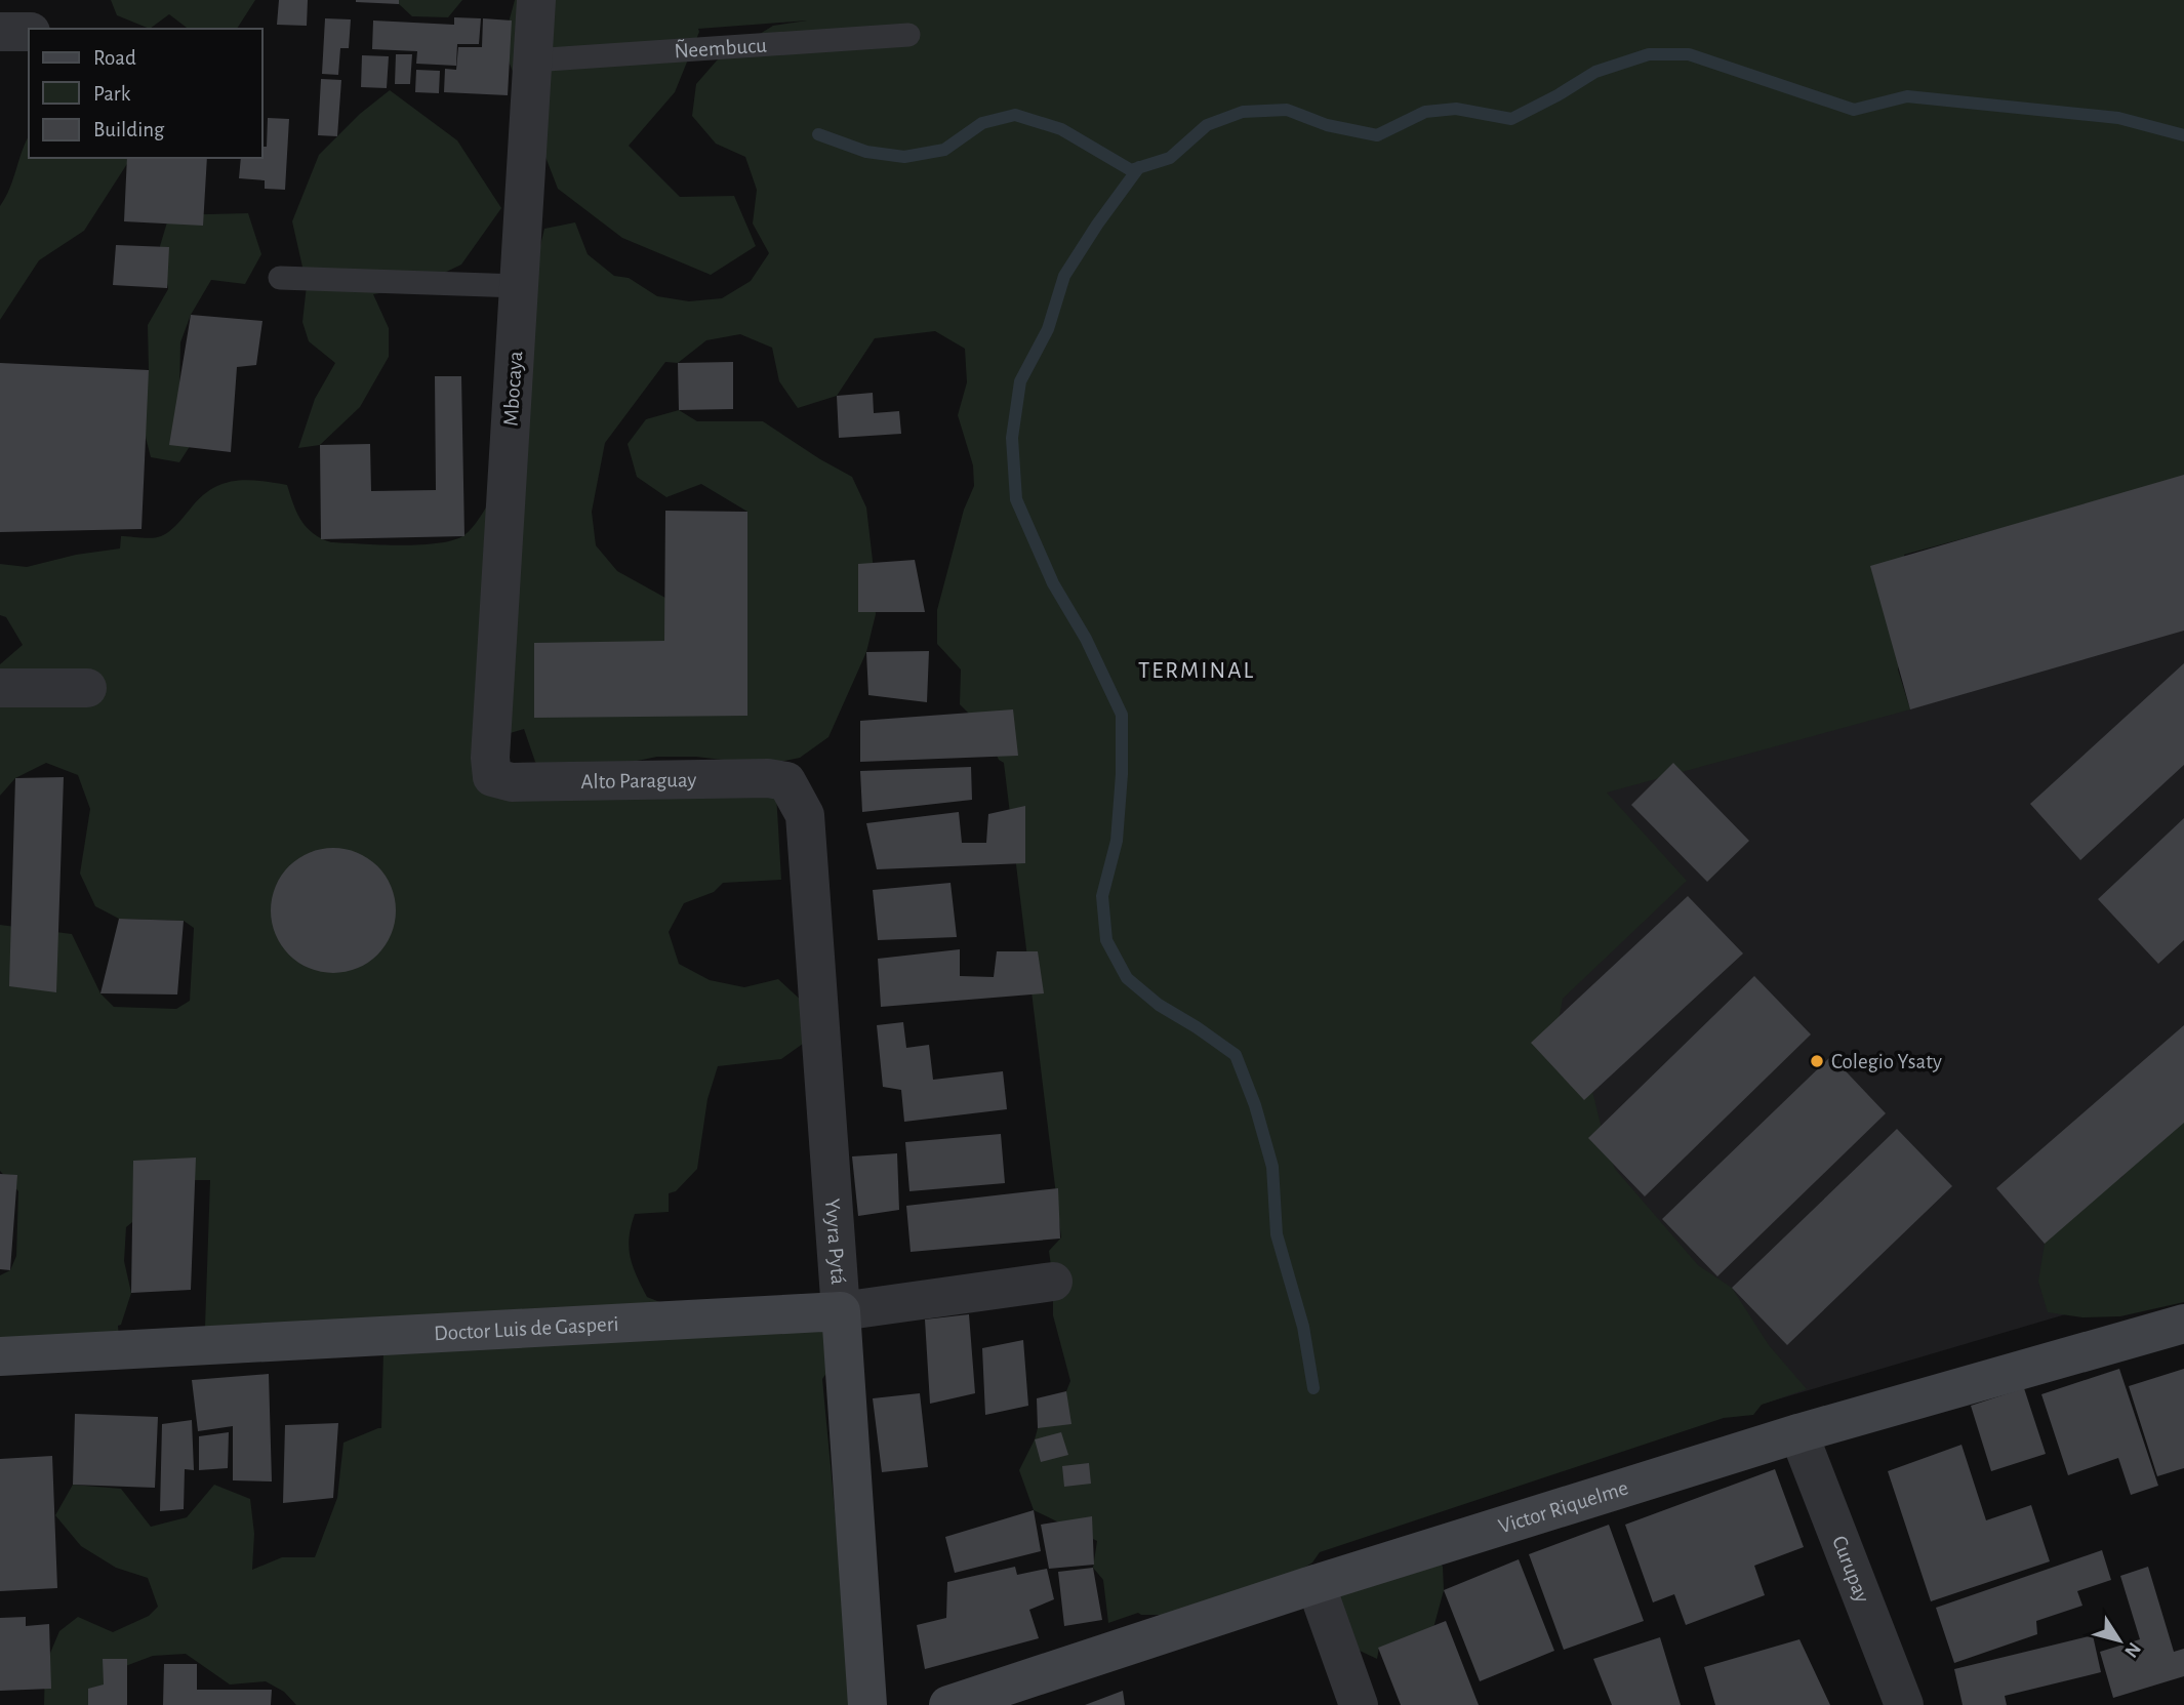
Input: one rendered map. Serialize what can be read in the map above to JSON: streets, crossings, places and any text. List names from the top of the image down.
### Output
{
  "streets": {
    "street": [
      "Mbocaya",
      "Alto Paraguay",
      "Yvyra Pytá",
      "Doctor Luis de Gasperi",
      "Victor Riquelme",
      "Curupay"
    ],
    "lane": ["Ñeembucu"]
  },
  "crossings": [
    ["Ñeembucu", "Mbocaya"],
    ["Mbocaya", "Alto Paraguay"],
    ["Alto Paraguay", "Yvyra Pytá"],
    ["Yvyra Pytá", "Doctor Luis de Gasperi"],
    ["Victor Riquelme", "Curupay"]
  ],
  "districts": ["TERMINAL"],
  "places": ["Colegio Ysaty"],
  "legend": ["Road", "Park", "Building"],
  "north": "bottom right"
}
